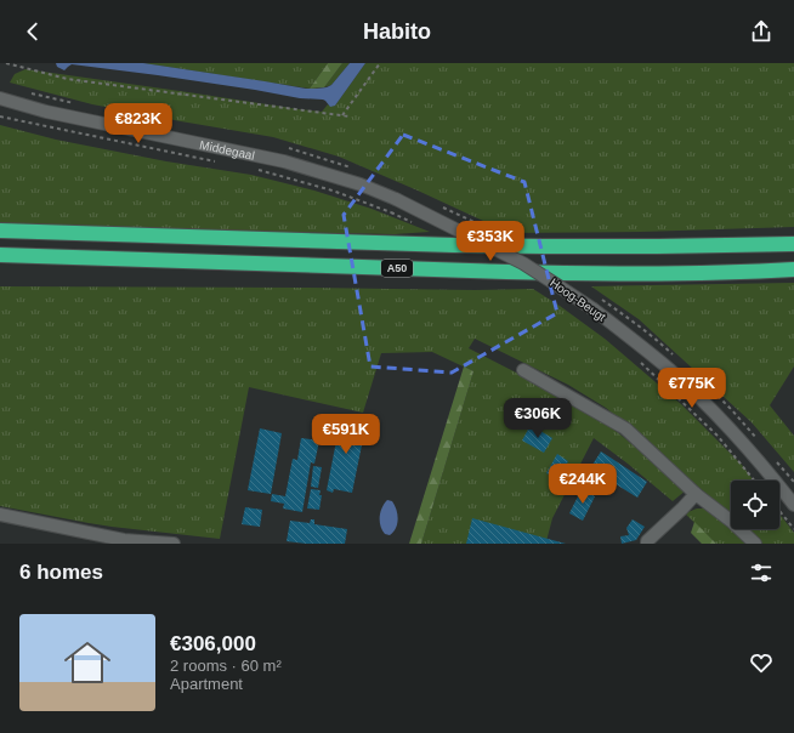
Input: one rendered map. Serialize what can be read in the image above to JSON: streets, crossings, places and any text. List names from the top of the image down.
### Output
{
  "streets": {
    "highway": ["A50"],
    "street": ["Middegaal", "Hoog-Beugt"]
  },
  "crossings": [
    ["Middegaal", "Hoog-Beugt"]
  ],
  "page": {
    "header": "Habito",
    "price": [
      "€823K",
      "€353K",
      "€775K",
      "€306K",
      "€591K",
      "€244K"
    ],
    "heading": "6 homes",
    "list": [
      {
        "name": "€306,000",
        "note": "2 rooms · 60 m² · Apartment"
      }
    ]
  }
}
